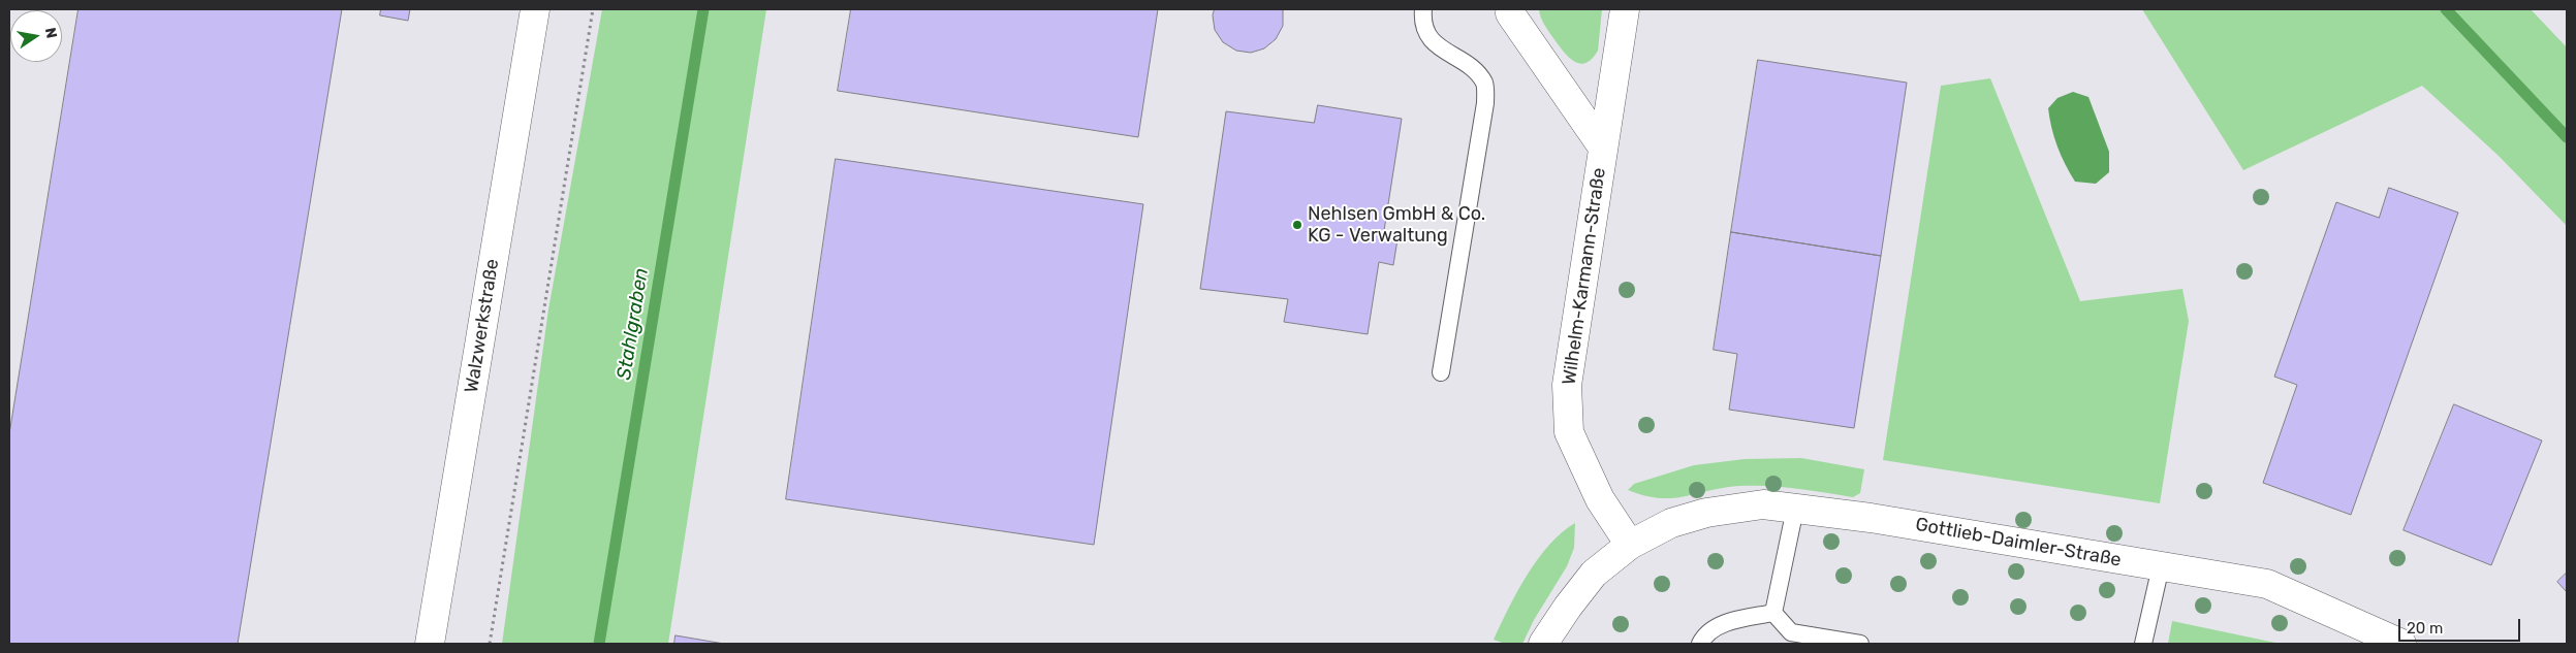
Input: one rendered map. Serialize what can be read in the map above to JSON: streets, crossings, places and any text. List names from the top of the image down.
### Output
{
  "streets": {
    "street": ["Wilhelm-Karmann-Straße", "Walzwerkstraße", "Gottlieb-Daimler-Straße"]
  },
  "crossings": [
    ["Wilhelm-Karmann-Straße", "Gottlieb-Daimler-Straße"]
  ],
  "water": ["Stahlgraben"],
  "places": ["Nehlsen GmbH & Co. KG - Verwaltung"],
  "scale_bar": "20 m",
  "north": "right"
}
